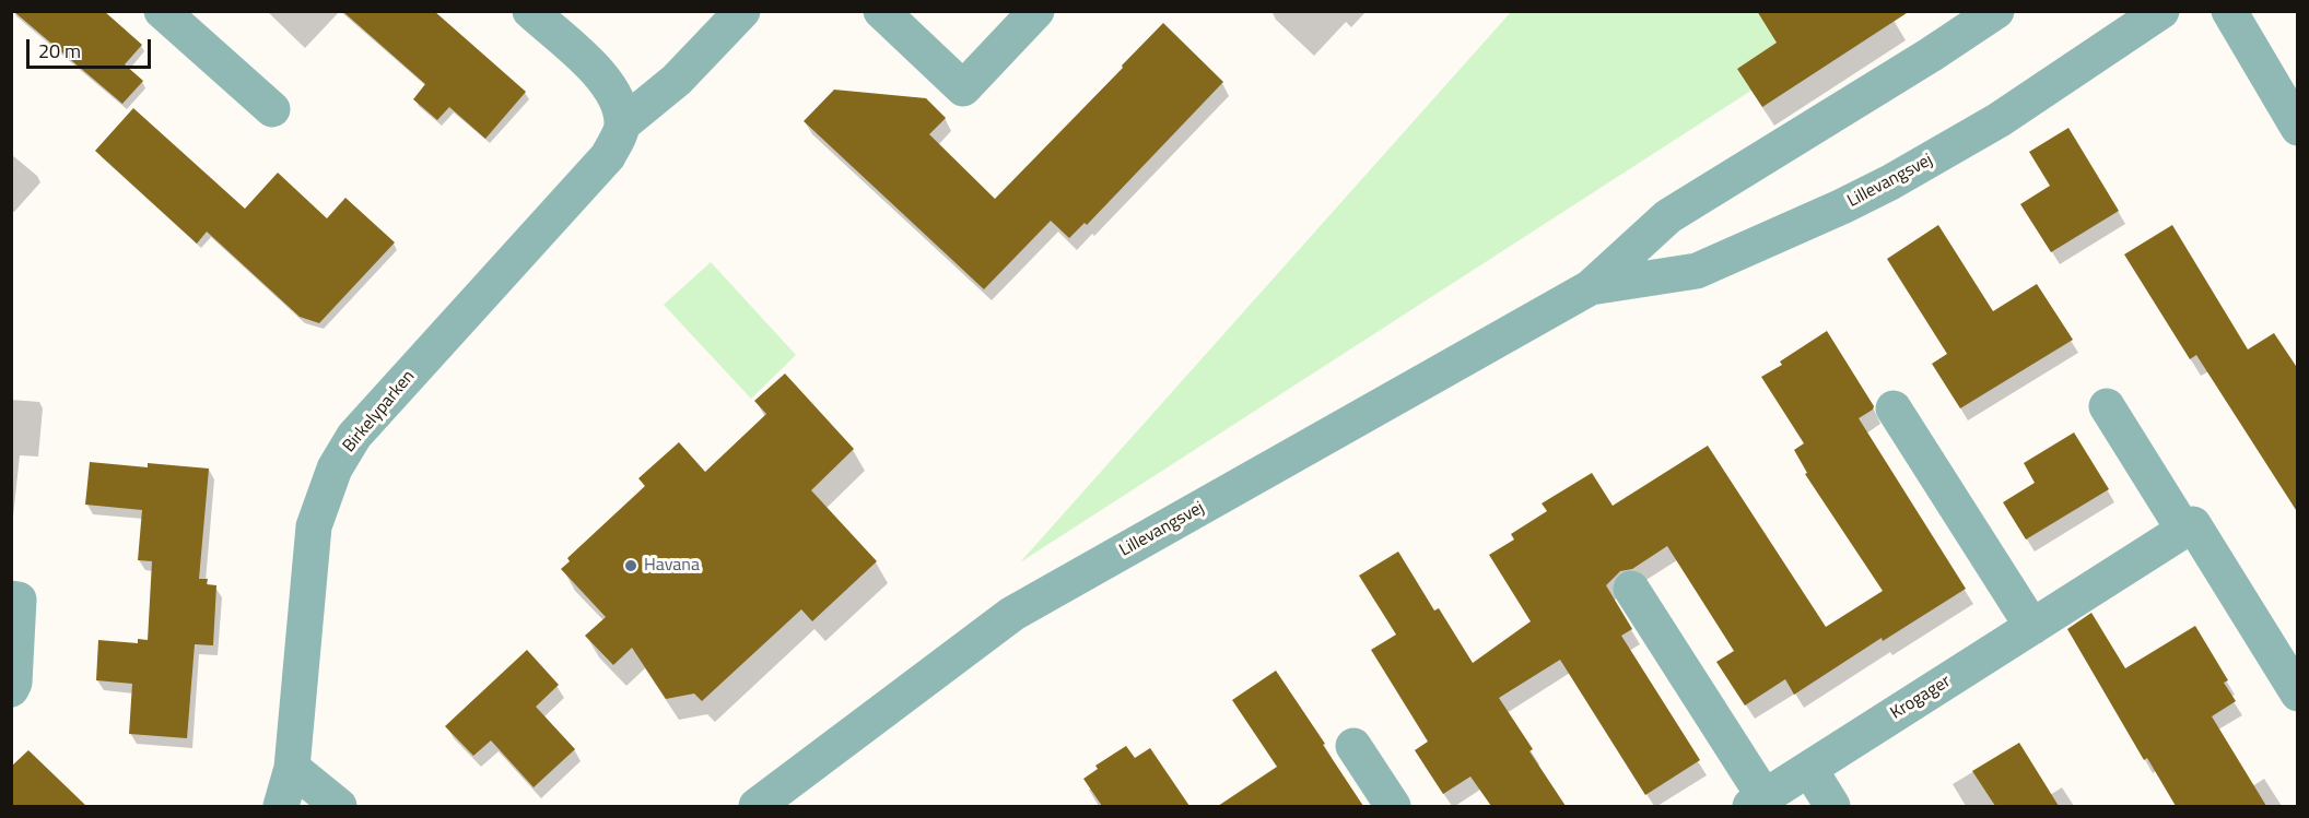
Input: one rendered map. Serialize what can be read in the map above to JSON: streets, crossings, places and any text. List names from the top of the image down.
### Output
{
  "streets": {
    "street": ["Lillevangsvej", "Birkelyparken", "Krogager"]
  },
  "places": ["Havana"],
  "scale_bar": "20 m"
}
